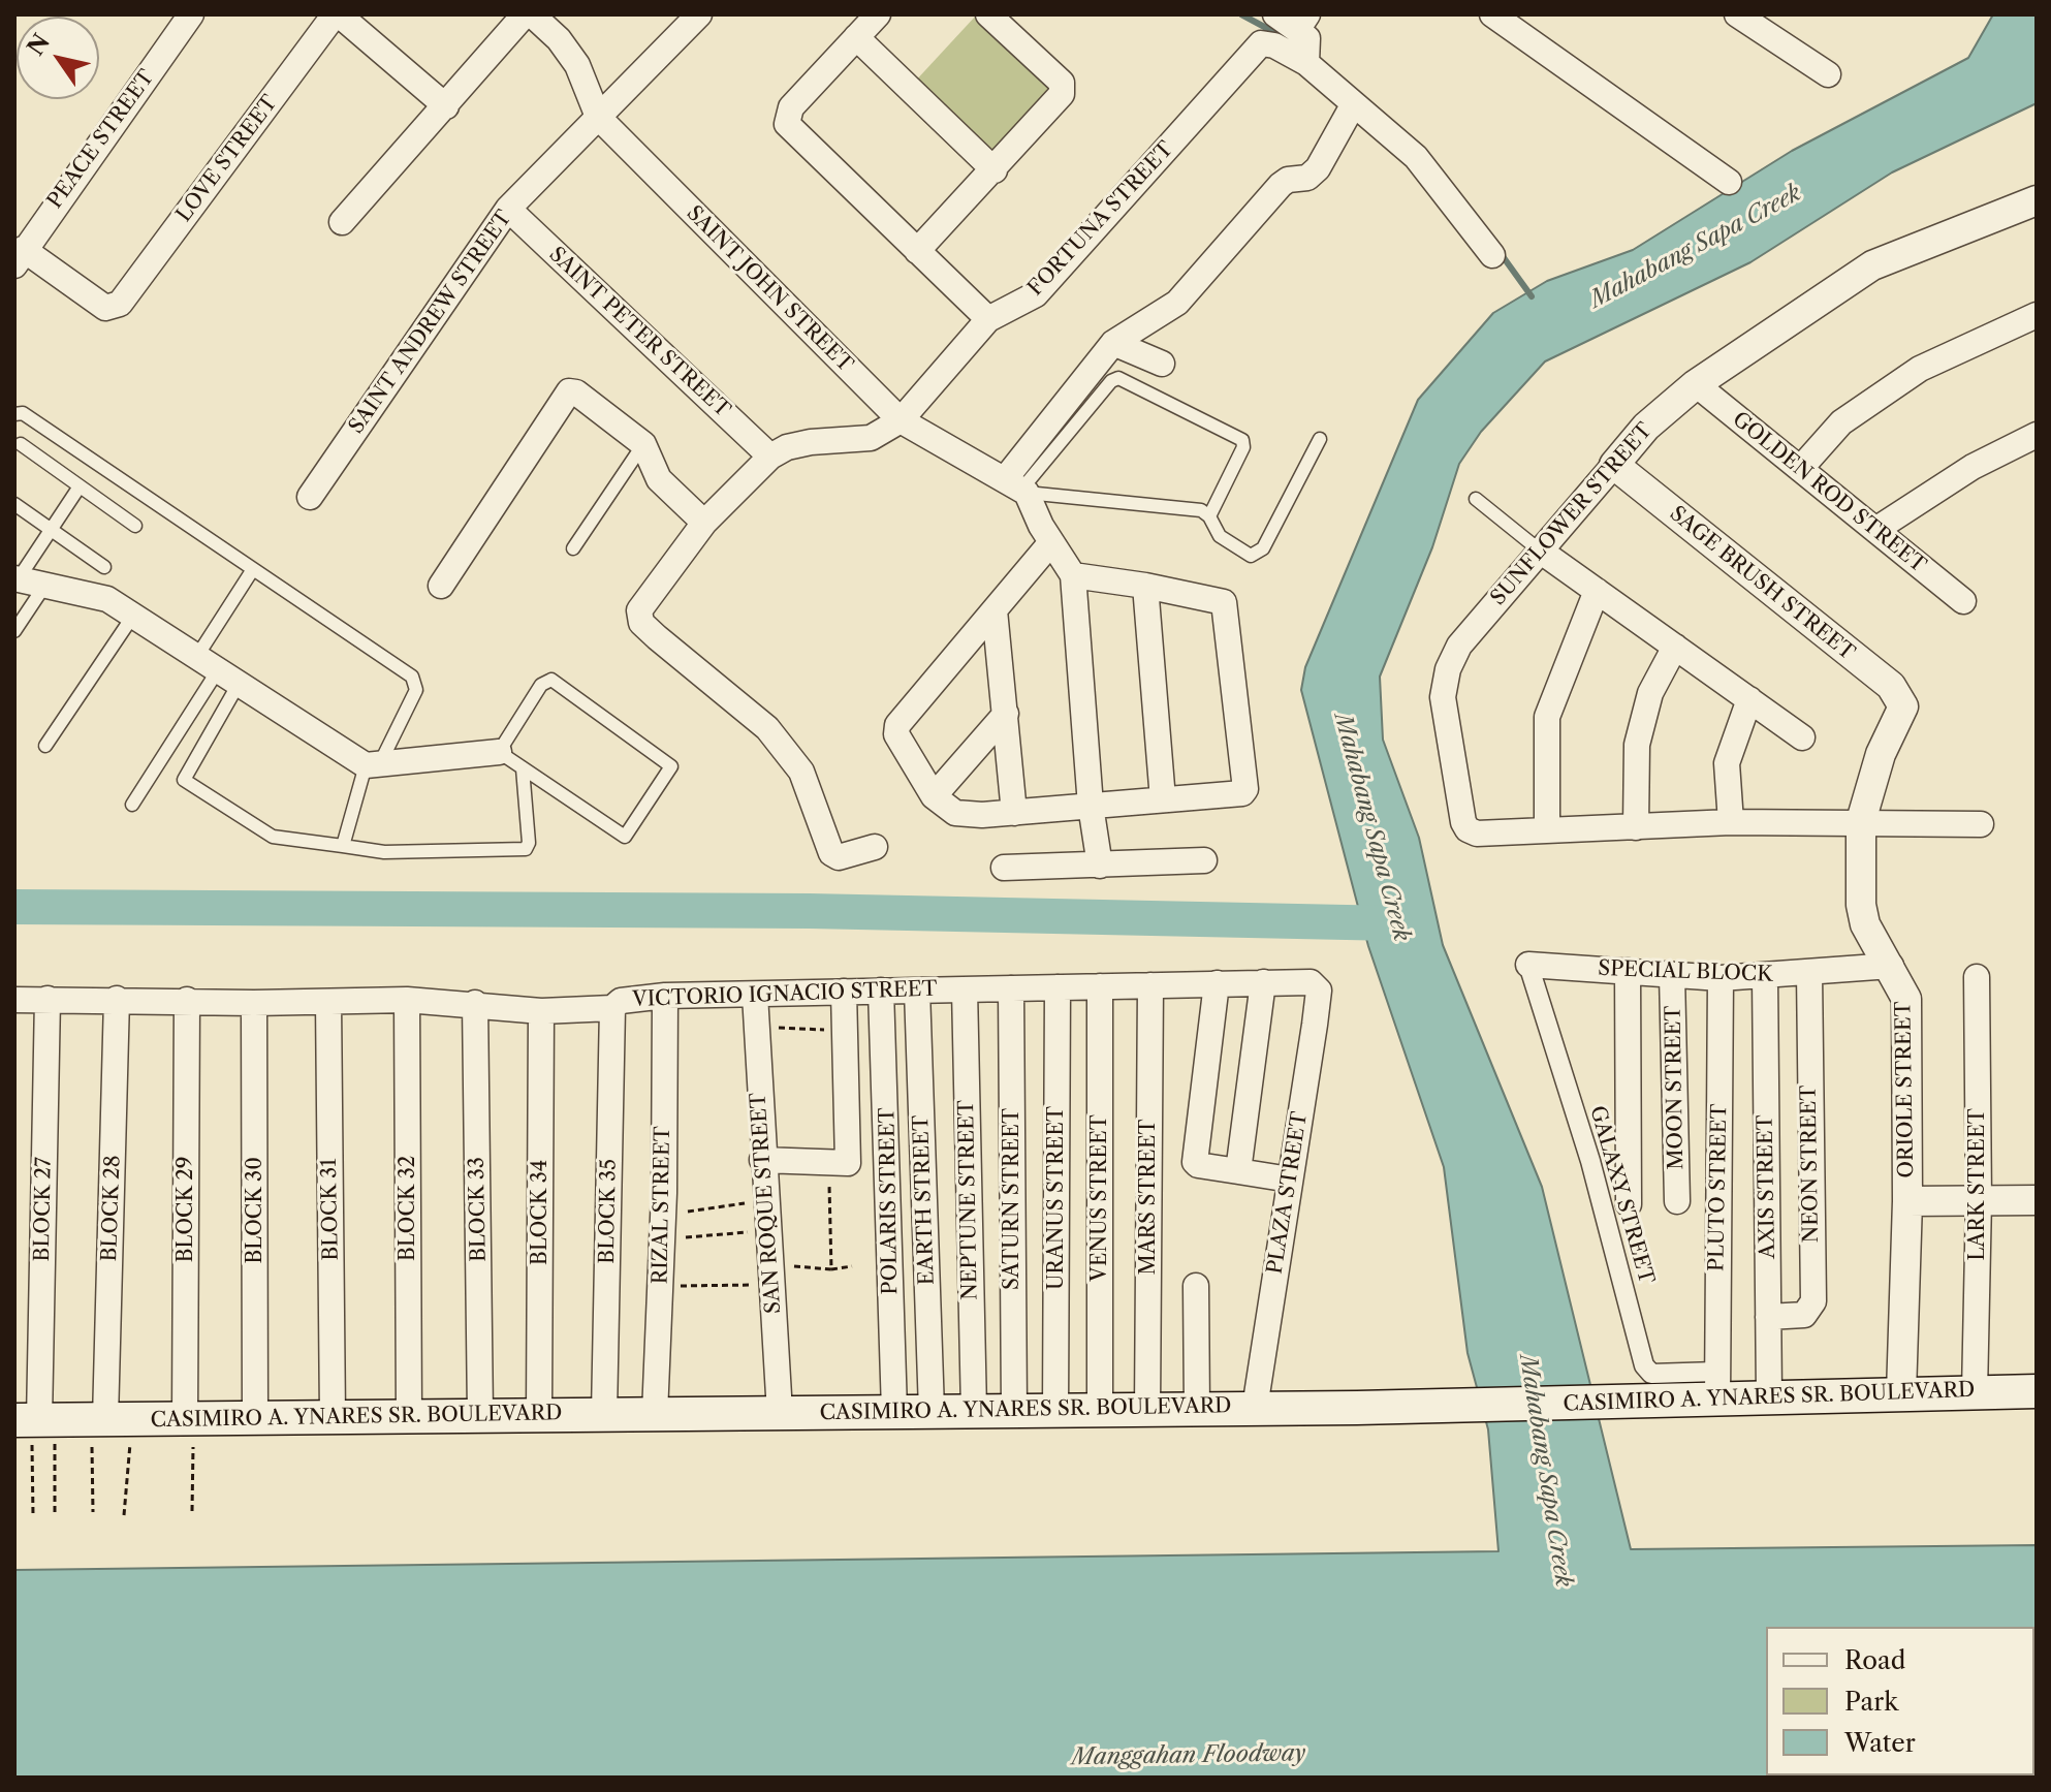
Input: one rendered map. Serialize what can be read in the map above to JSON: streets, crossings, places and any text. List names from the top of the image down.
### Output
{
  "streets": {
    "main road": ["CASIMIRO A. YNARES SR. BOULEVARD"],
    "street": [
      "PEACE STREET",
      "LOVE STREET",
      "FORTUNA STREET",
      "SAINT JOHN STREET",
      "SAINT ANDREW STREET",
      "SAINT PETER STREET",
      "GOLDEN ROD STREET",
      "SUNFLOWER STREET",
      "SAGE BRUSH STREET",
      "SPECIAL BLOCK",
      "VICTORIO IGNACIO STREET",
      "MOON STREET",
      "ORIOLE STREET",
      "NEON STREET",
      "LARK STREET",
      "AXIS STREET",
      "PLUTO STREET",
      "PLAZA STREET",
      "GALAXY STREET",
      "MARS STREET",
      "URANUS STREET",
      "VENUS STREET",
      "SATURN STREET",
      "EARTH STREET",
      "NEPTUNE STREET",
      "POLARIS STREET",
      "SAN ROQUE STREET",
      "RIZAL STREET",
      "BLOCK 28",
      "BLOCK 32",
      "BLOCK 27",
      "BLOCK 29",
      "BLOCK 31",
      "BLOCK 33",
      "BLOCK 30",
      "BLOCK 35",
      "BLOCK 34"
    ]
  },
  "crossings": [
    ["PEACE STREET", "LOVE STREET"],
    ["FORTUNA STREET", "SAINT JOHN STREET"],
    ["SAINT JOHN STREET", "SAINT ANDREW STREET"],
    ["SAINT ANDREW STREET", "SAINT PETER STREET"],
    ["GOLDEN ROD STREET", "SUNFLOWER STREET"],
    ["SUNFLOWER STREET", "SAGE BRUSH STREET"],
    ["SAGE BRUSH STREET", "ORIOLE STREET"],
    ["SPECIAL BLOCK", "MOON STREET"],
    ["SPECIAL BLOCK", "ORIOLE STREET"],
    ["SPECIAL BLOCK", "NEON STREET"],
    ["SPECIAL BLOCK", "AXIS STREET"],
    ["SPECIAL BLOCK", "PLUTO STREET"],
    ["SPECIAL BLOCK", "GALAXY STREET"],
    ["VICTORIO IGNACIO STREET", "PLAZA STREET"],
    ["VICTORIO IGNACIO STREET", "MARS STREET"],
    ["VICTORIO IGNACIO STREET", "URANUS STREET"],
    ["VICTORIO IGNACIO STREET", "VENUS STREET"],
    ["VICTORIO IGNACIO STREET", "SATURN STREET"],
    ["VICTORIO IGNACIO STREET", "EARTH STREET"],
    ["VICTORIO IGNACIO STREET", "NEPTUNE STREET"],
    ["VICTORIO IGNACIO STREET", "POLARIS STREET"],
    ["VICTORIO IGNACIO STREET", "SAN ROQUE STREET"],
    ["VICTORIO IGNACIO STREET", "RIZAL STREET"],
    ["VICTORIO IGNACIO STREET", "BLOCK 28"],
    ["VICTORIO IGNACIO STREET", "BLOCK 32"],
    ["VICTORIO IGNACIO STREET", "BLOCK 27"],
    ["VICTORIO IGNACIO STREET", "BLOCK 29"],
    ["VICTORIO IGNACIO STREET", "BLOCK 31"],
    ["VICTORIO IGNACIO STREET", "BLOCK 33"],
    ["VICTORIO IGNACIO STREET", "BLOCK 30"],
    ["VICTORIO IGNACIO STREET", "BLOCK 35"],
    ["VICTORIO IGNACIO STREET", "BLOCK 34"],
    ["ORIOLE STREET", "CASIMIRO A. YNARES SR. BOULEVARD"],
    ["NEON STREET", "AXIS STREET"],
    ["LARK STREET", "CASIMIRO A. YNARES SR. BOULEVARD"],
    ["AXIS STREET", "CASIMIRO A. YNARES SR. BOULEVARD"],
    ["PLUTO STREET", "GALAXY STREET"],
    ["PLUTO STREET", "CASIMIRO A. YNARES SR. BOULEVARD"],
    ["PLAZA STREET", "CASIMIRO A. YNARES SR. BOULEVARD"],
    ["GALAXY STREET", "CASIMIRO A. YNARES SR. BOULEVARD"],
    ["MARS STREET", "CASIMIRO A. YNARES SR. BOULEVARD"],
    ["URANUS STREET", "CASIMIRO A. YNARES SR. BOULEVARD"],
    ["VENUS STREET", "CASIMIRO A. YNARES SR. BOULEVARD"],
    ["SATURN STREET", "CASIMIRO A. YNARES SR. BOULEVARD"],
    ["EARTH STREET", "CASIMIRO A. YNARES SR. BOULEVARD"],
    ["NEPTUNE STREET", "CASIMIRO A. YNARES SR. BOULEVARD"],
    ["POLARIS STREET", "CASIMIRO A. YNARES SR. BOULEVARD"],
    ["SAN ROQUE STREET", "CASIMIRO A. YNARES SR. BOULEVARD"],
    ["RIZAL STREET", "CASIMIRO A. YNARES SR. BOULEVARD"],
    ["BLOCK 28", "CASIMIRO A. YNARES SR. BOULEVARD"],
    ["BLOCK 32", "CASIMIRO A. YNARES SR. BOULEVARD"],
    ["BLOCK 27", "CASIMIRO A. YNARES SR. BOULEVARD"],
    ["BLOCK 29", "CASIMIRO A. YNARES SR. BOULEVARD"],
    ["BLOCK 31", "CASIMIRO A. YNARES SR. BOULEVARD"],
    ["BLOCK 33", "CASIMIRO A. YNARES SR. BOULEVARD"],
    ["BLOCK 30", "CASIMIRO A. YNARES SR. BOULEVARD"],
    ["BLOCK 35", "CASIMIRO A. YNARES SR. BOULEVARD"],
    ["BLOCK 34", "CASIMIRO A. YNARES SR. BOULEVARD"]
  ],
  "water": ["Mahabang Sapa Creek", "Manggahan Floodway"],
  "legend": ["Road", "Park", "Water"],
  "north": "top left"
}
